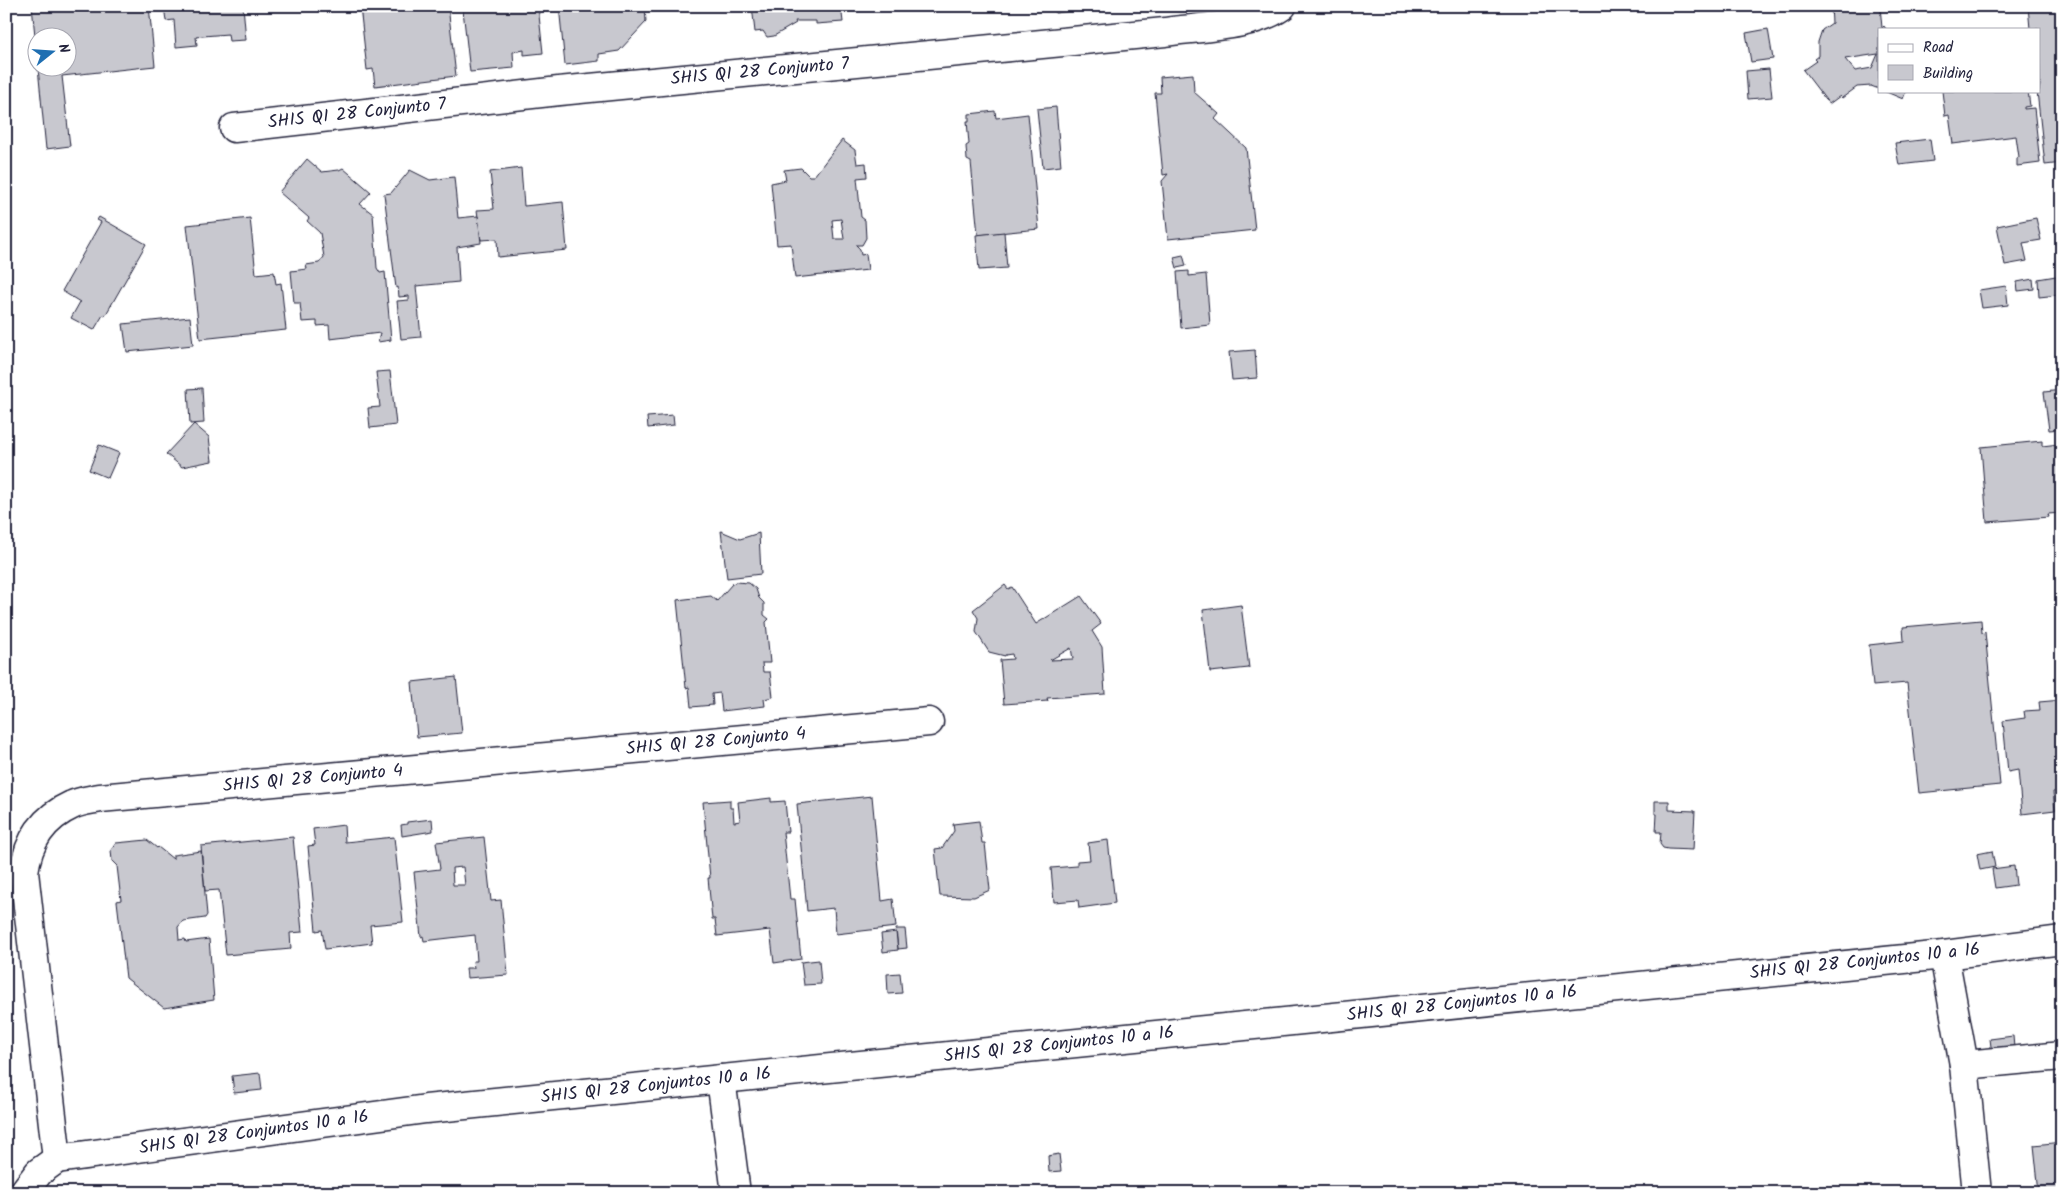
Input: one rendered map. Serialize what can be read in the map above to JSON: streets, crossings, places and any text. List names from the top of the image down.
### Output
{
  "streets": {
    "street": ["SHIS QI 28 Conjunto 7", "SHIS QI 28 Conjunto 4", "SHIS QI 28 Conjuntos 10 a 16"]
  },
  "crossings": [
    ["SHIS QI 28 Conjunto 4", "SHIS QI 28 Conjuntos 10 a 16"]
  ],
  "legend": ["Road", "Building"],
  "north": "right"
}
